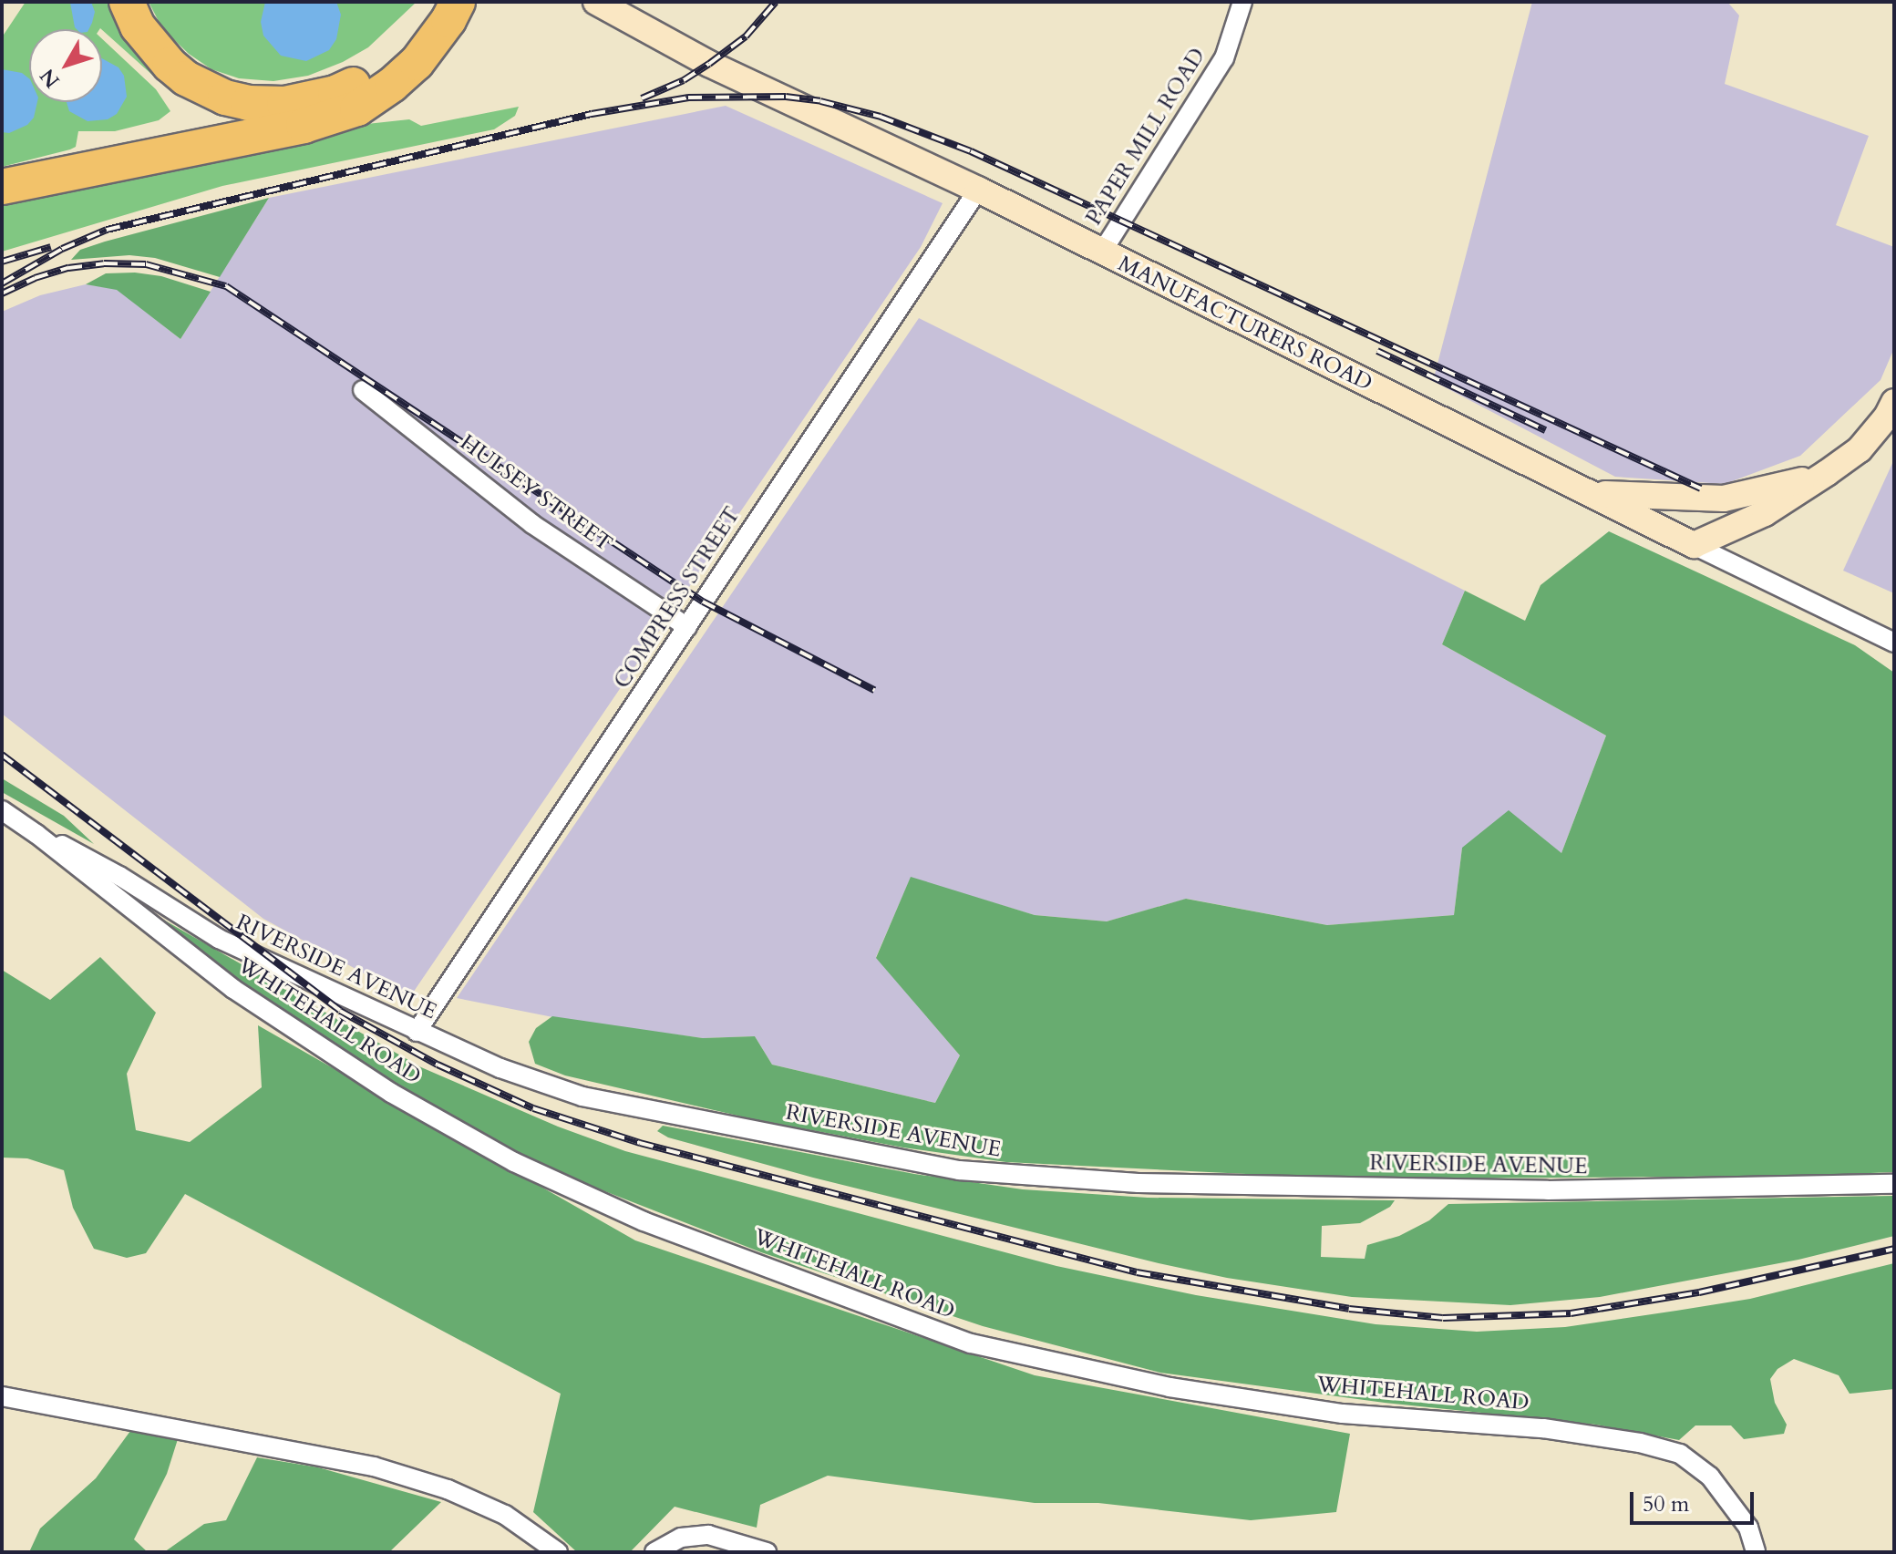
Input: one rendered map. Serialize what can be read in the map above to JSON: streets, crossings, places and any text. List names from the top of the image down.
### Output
{
  "streets": {
    "main road": ["MANUFACTURERS ROAD"],
    "street": [
      "PAPER MILL ROAD",
      "HULSEY STREET",
      "COMPRESS STREET",
      "RIVERSIDE AVENUE",
      "WHITEHALL ROAD"
    ]
  },
  "crossings": [
    ["PAPER MILL ROAD", "MANUFACTURERS ROAD"],
    ["MANUFACTURERS ROAD", "COMPRESS STREET"],
    ["HULSEY STREET", "COMPRESS STREET"],
    ["COMPRESS STREET", "RIVERSIDE AVENUE"],
    ["RIVERSIDE AVENUE", "WHITEHALL ROAD"]
  ],
  "scale_bar": "50 m",
  "north": "bottom left"
}
